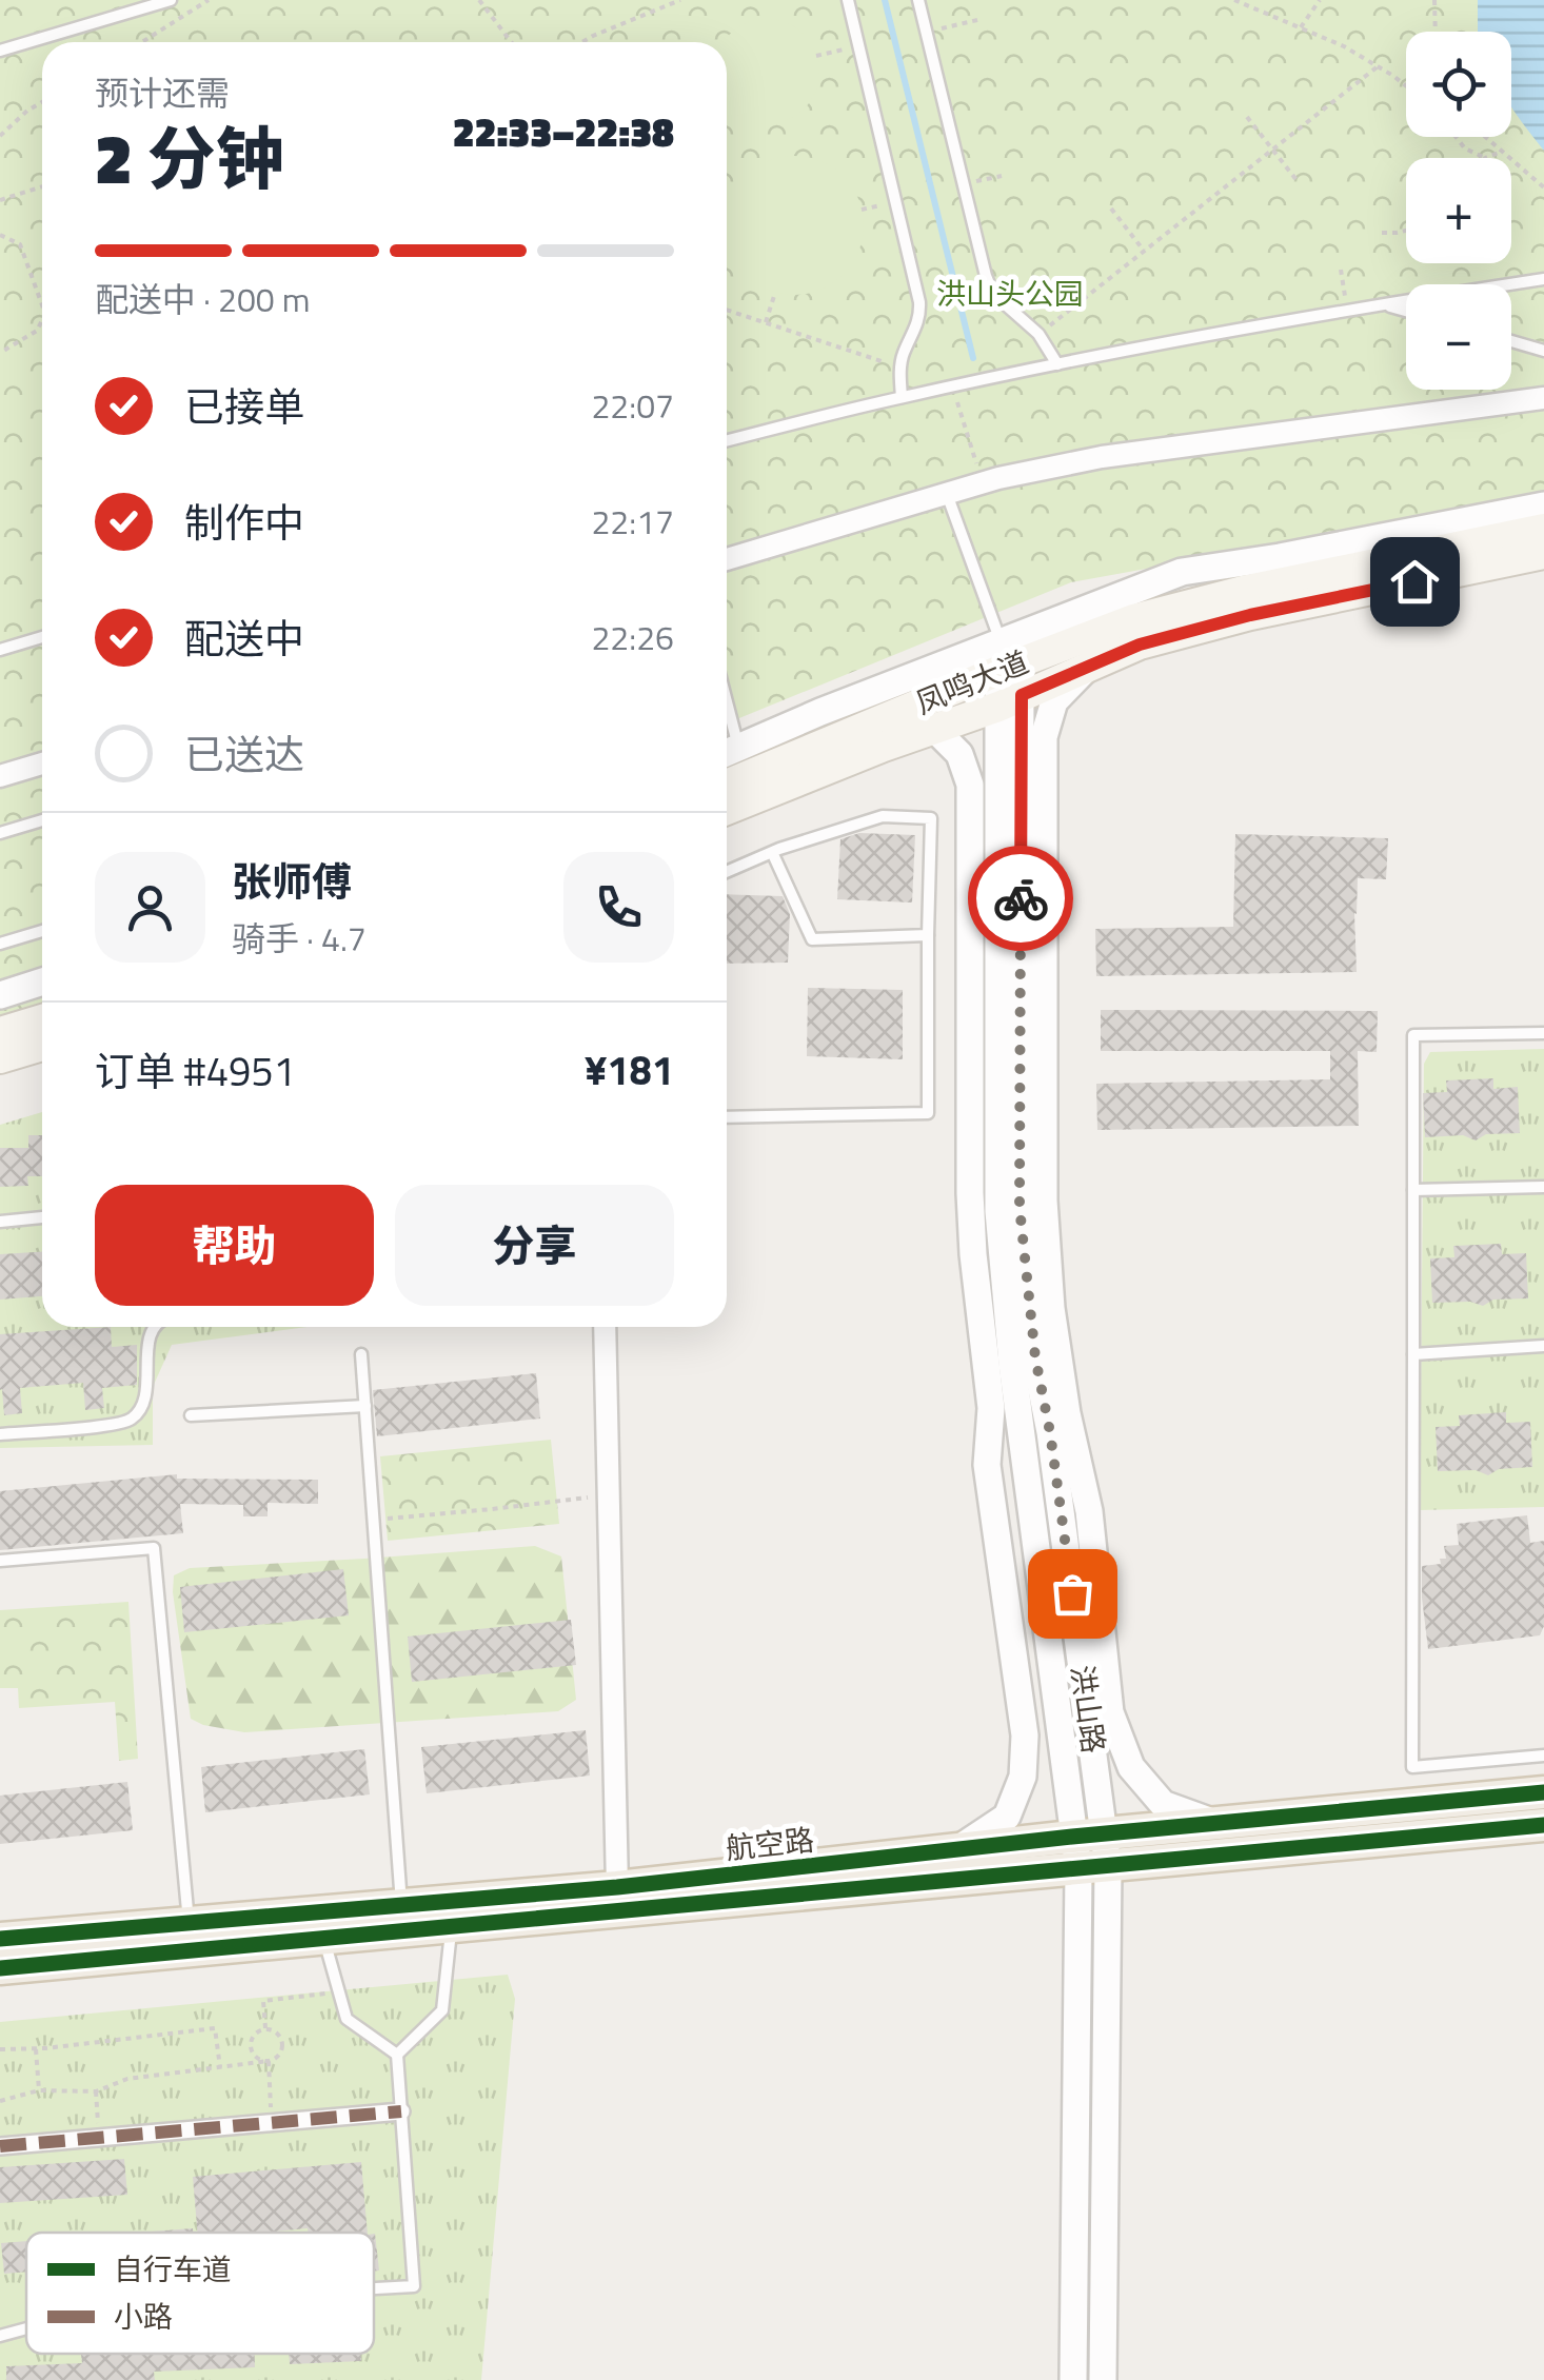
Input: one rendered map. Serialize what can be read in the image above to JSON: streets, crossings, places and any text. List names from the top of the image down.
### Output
{
  "streets": {
    "main road": ["凤鸣大道", "航空路"],
    "street": ["洪山路"]
  },
  "crossings": [
    ["凤鸣大道", "洪山路"],
    ["洪山路", "航空路"]
  ],
  "parks": ["洪山头公园"],
  "legend": ["自行车道", "小路"],
  "page": {
    "map_buttons": ["+", "−"],
    "heading": ["2 分钟", "预计还需", "22:33–22:38"],
    "panel": [
      "张师傅",
      "骑手 · 4.7",
      "订单 #4951",
      "¥181"
    ],
    "bar": "配送中 · 200 m",
    "list": [
      ["已接单", "22:07"],
      ["制作中", "22:17"],
      ["配送中", "22:26"],
      "已送达"
    ],
    "buttons": ["帮助", "分享"]
  }
}
